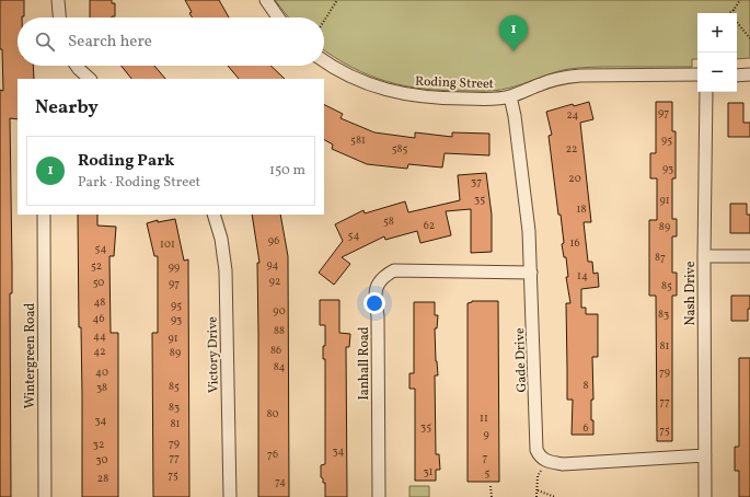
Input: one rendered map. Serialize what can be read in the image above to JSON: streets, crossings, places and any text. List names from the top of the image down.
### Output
{
  "streets": {
    "street": [
      "Roding Street",
      "Nash Drive",
      "Victory Drive",
      "Wintergreen Road",
      "Gade Drive",
      "Ianhall Road"
    ]
  },
  "crossings": [
    ["Roding Street", "Gade Drive"],
    ["Gade Drive", "Ianhall Road"]
  ],
  "house_numbers": [
    "97",
    "24",
    "581",
    "95",
    "585",
    "22",
    "93",
    "20",
    "37",
    "35",
    "91",
    "18",
    "58",
    "62",
    "89",
    "54",
    "96",
    "16",
    "101",
    "54",
    "87",
    "94",
    "52",
    "99",
    "14",
    "92",
    "50",
    "97",
    "85",
    "48",
    "95",
    "90",
    "83",
    "46",
    "93",
    "88",
    "44",
    "91",
    "81",
    "86",
    "42",
    "89",
    "84",
    "40",
    "79",
    "8",
    "85",
    "38",
    "77",
    "83",
    "80",
    "11",
    "34",
    "81",
    "35",
    "6",
    "75",
    "9",
    "79",
    "32",
    "34",
    "76",
    "77",
    "7",
    "30",
    "31",
    "5",
    "75",
    "28",
    "74"
  ],
  "page": {
    "map_buttons": ["+", "−"],
    "pins": "1",
    "search": "Search here",
    "heading": "Nearby",
    "list": [
      {
        "mark": "1",
        "name": "Roding Park",
        "note": "Park · Roding Street",
        "value": "150 m"
      }
    ]
  }
}
